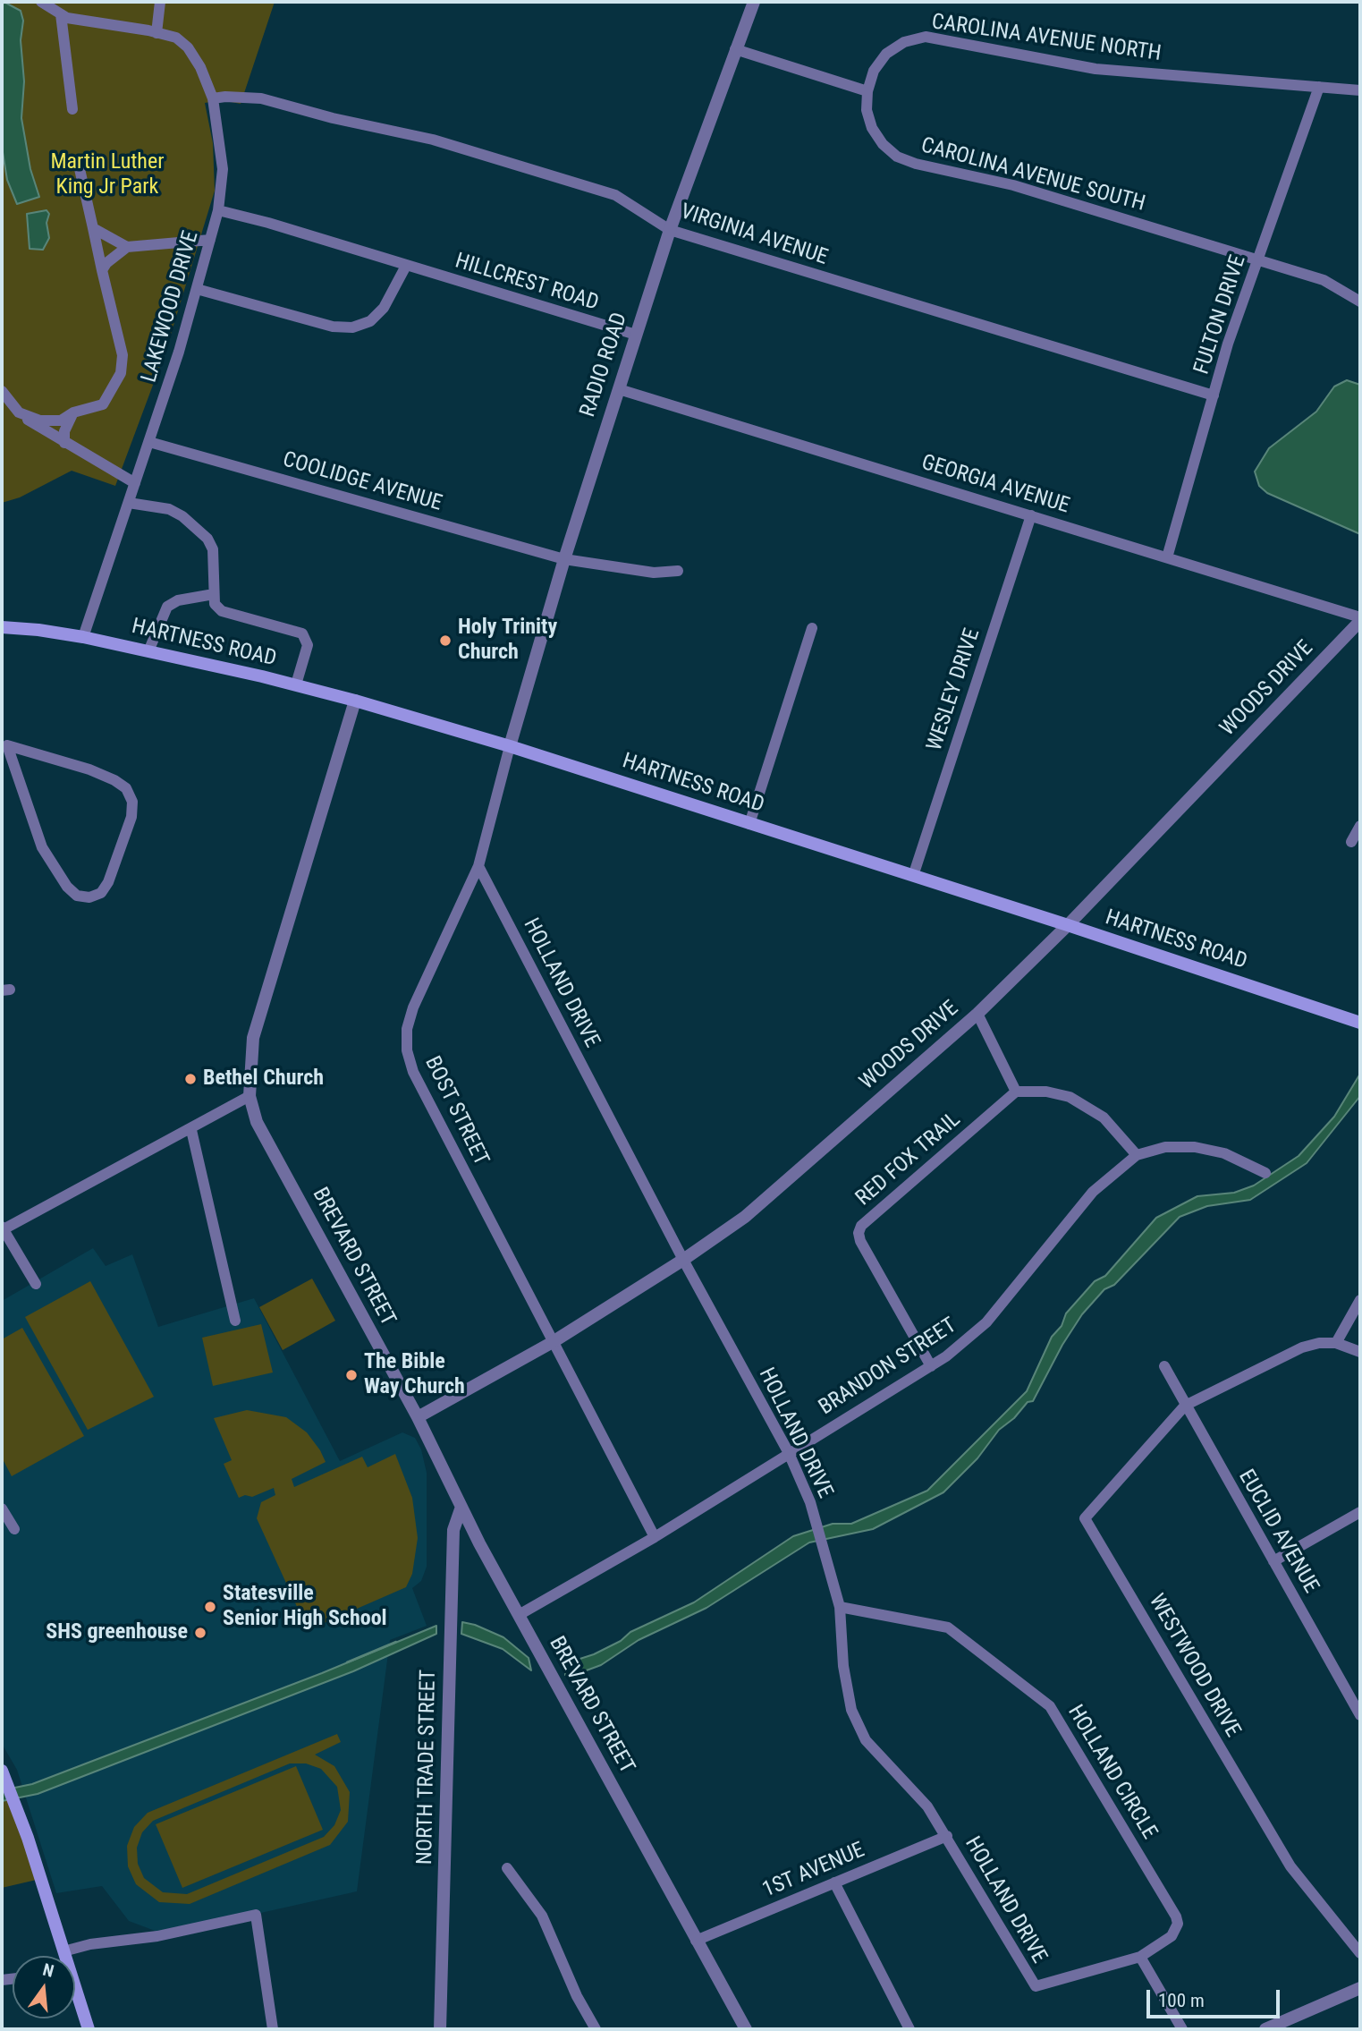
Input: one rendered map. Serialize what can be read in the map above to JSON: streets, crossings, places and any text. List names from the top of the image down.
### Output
{
  "streets": {
    "main road": ["HARTNESS ROAD"],
    "street": [
      "CAROLINA AVENUE NORTH",
      "CAROLINA AVENUE SOUTH",
      "VIRGINIA AVENUE",
      "HILLCREST ROAD",
      "LAKEWOOD DRIVE",
      "FULTON DRIVE",
      "RADIO ROAD",
      "COOLIDGE AVENUE",
      "GEORGIA AVENUE",
      "WOODS DRIVE",
      "WESLEY DRIVE",
      "HOLLAND DRIVE",
      "BOST STREET",
      "RED FOX TRAIL",
      "BREVARD STREET",
      "BRANDON STREET",
      "EUCLID AVENUE",
      "WESTWOOD DRIVE",
      "NORTH TRADE STREET",
      "HOLLAND CIRCLE",
      "1ST AVENUE"
    ]
  },
  "crossings": [
    ["CAROLINA AVENUE NORTH", "CAROLINA AVENUE SOUTH"],
    ["CAROLINA AVENUE NORTH", "FULTON DRIVE"],
    ["CAROLINA AVENUE SOUTH", "FULTON DRIVE"],
    ["VIRGINIA AVENUE", "LAKEWOOD DRIVE"],
    ["VIRGINIA AVENUE", "FULTON DRIVE"],
    ["VIRGINIA AVENUE", "RADIO ROAD"],
    ["HILLCREST ROAD", "LAKEWOOD DRIVE"],
    ["HILLCREST ROAD", "RADIO ROAD"],
    ["LAKEWOOD DRIVE", "COOLIDGE AVENUE"],
    ["LAKEWOOD DRIVE", "HARTNESS ROAD"],
    ["FULTON DRIVE", "GEORGIA AVENUE"],
    ["RADIO ROAD", "COOLIDGE AVENUE"],
    ["RADIO ROAD", "GEORGIA AVENUE"],
    ["RADIO ROAD", "HARTNESS ROAD"],
    ["RADIO ROAD", "BOST STREET"],
    ["GEORGIA AVENUE", "WOODS DRIVE"],
    ["GEORGIA AVENUE", "WESLEY DRIVE"],
    ["HARTNESS ROAD", "WOODS DRIVE"],
    ["HARTNESS ROAD", "WESLEY DRIVE"],
    ["HARTNESS ROAD", "BOST STREET"],
    ["HARTNESS ROAD", "BREVARD STREET"],
    ["WOODS DRIVE", "HOLLAND DRIVE"],
    ["WOODS DRIVE", "BOST STREET"],
    ["WOODS DRIVE", "BREVARD STREET"],
    ["HOLLAND DRIVE", "BOST STREET"],
    ["HOLLAND DRIVE", "BRANDON STREET"],
    ["HOLLAND DRIVE", "HOLLAND CIRCLE"],
    ["HOLLAND DRIVE", "1ST AVENUE"],
    ["BOST STREET", "BRANDON STREET"],
    ["RED FOX TRAIL", "BRANDON STREET"],
    ["BREVARD STREET", "BRANDON STREET"],
    ["BREVARD STREET", "NORTH TRADE STREET"],
    ["BREVARD STREET", "1ST AVENUE"],
    ["EUCLID AVENUE", "WESTWOOD DRIVE"]
  ],
  "parks": ["Martin Luther King Jr Park"],
  "places": [
    "Holy Trinity Church",
    "Bethel Church",
    "The Bible Way Church",
    "Statesville Senior High School",
    "SHS greenhouse"
  ],
  "scale_bar": "100 m",
  "north": "top"
}
